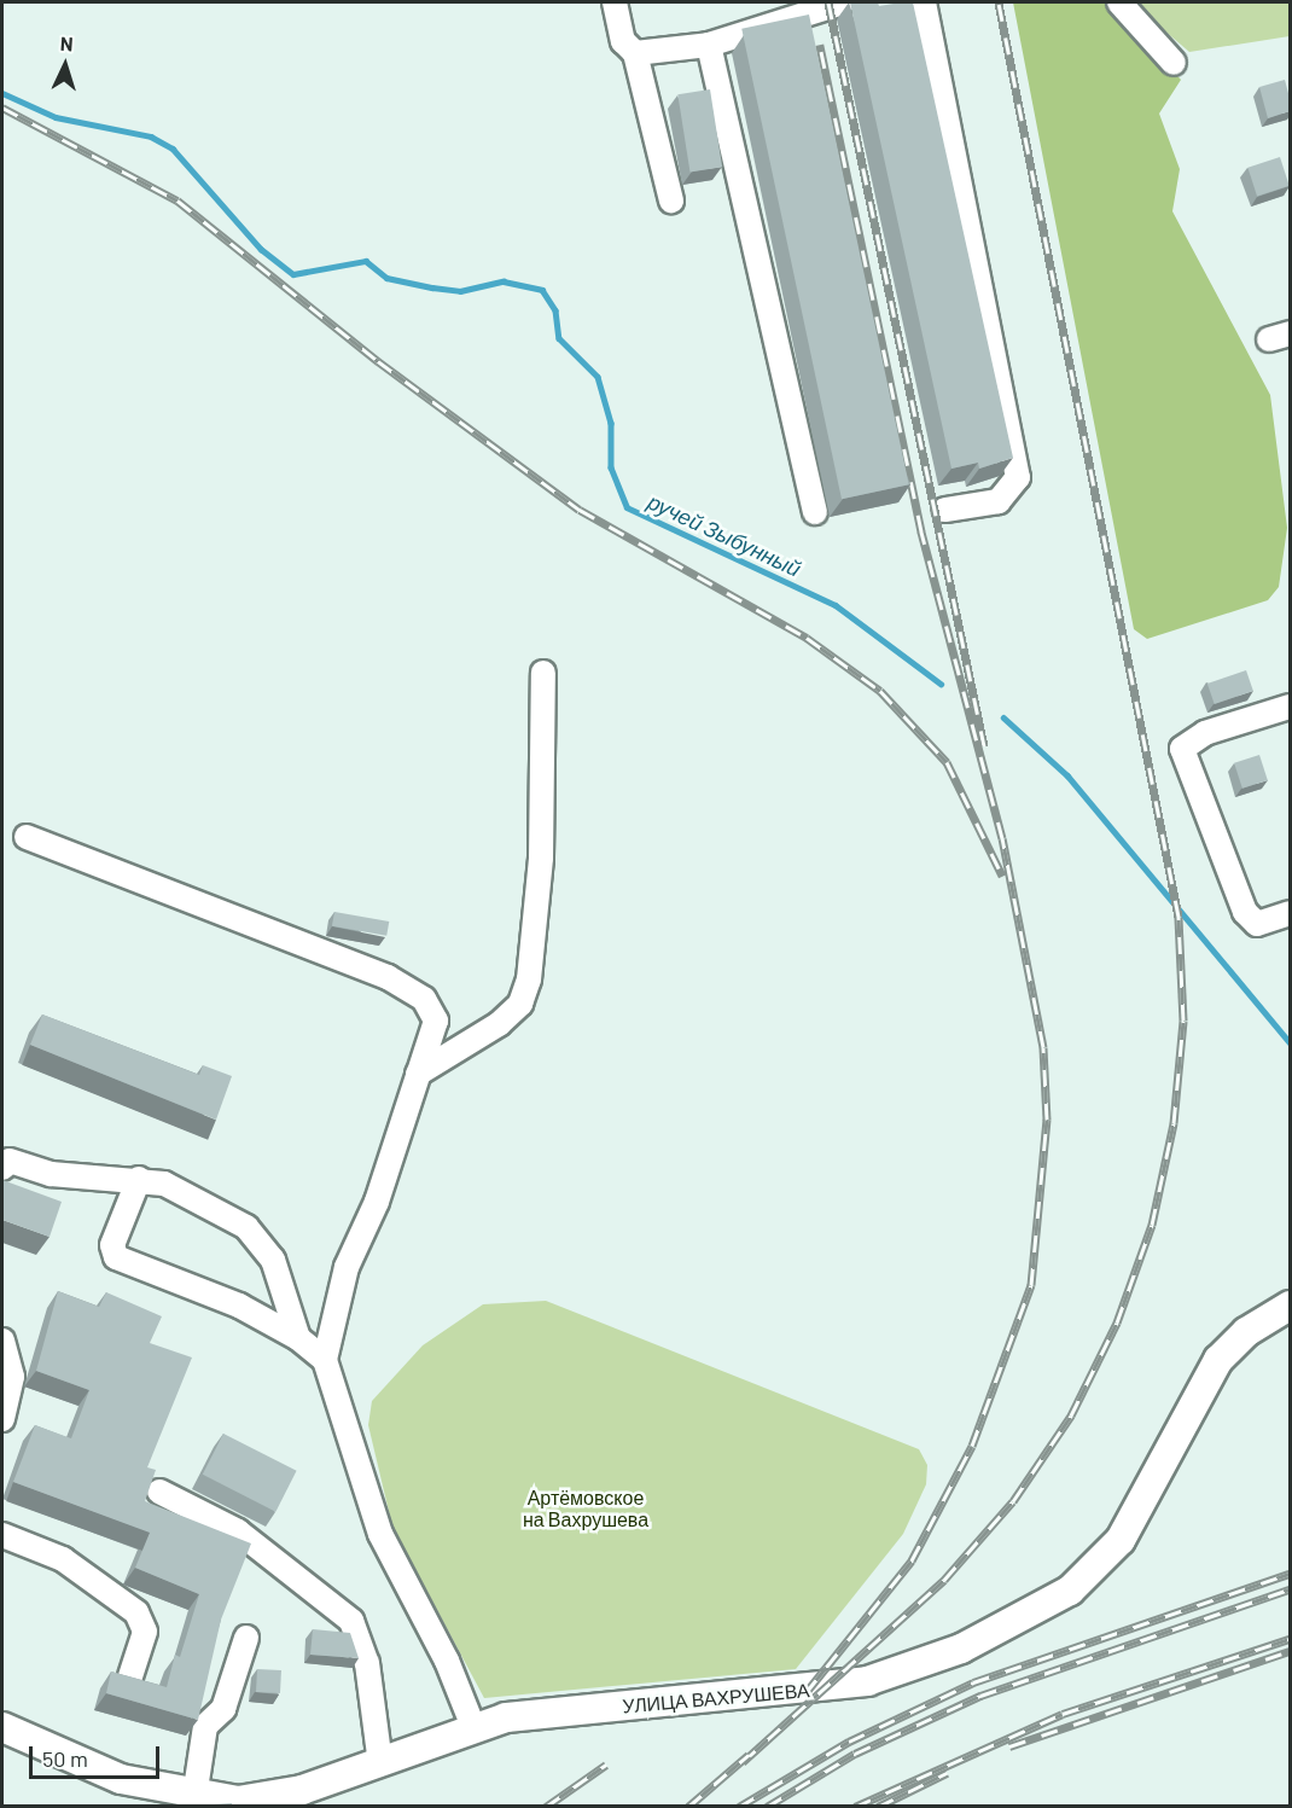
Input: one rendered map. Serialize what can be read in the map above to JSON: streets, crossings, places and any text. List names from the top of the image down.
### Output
{
  "streets": {
    "main road": ["УЛИЦА ВАХРУШЕВА"]
  },
  "water": ["ручей Зыбунный"],
  "parks": ["Артёмовское на Вахрушева"],
  "scale_bar": "50 m",
  "north": "top"
}
